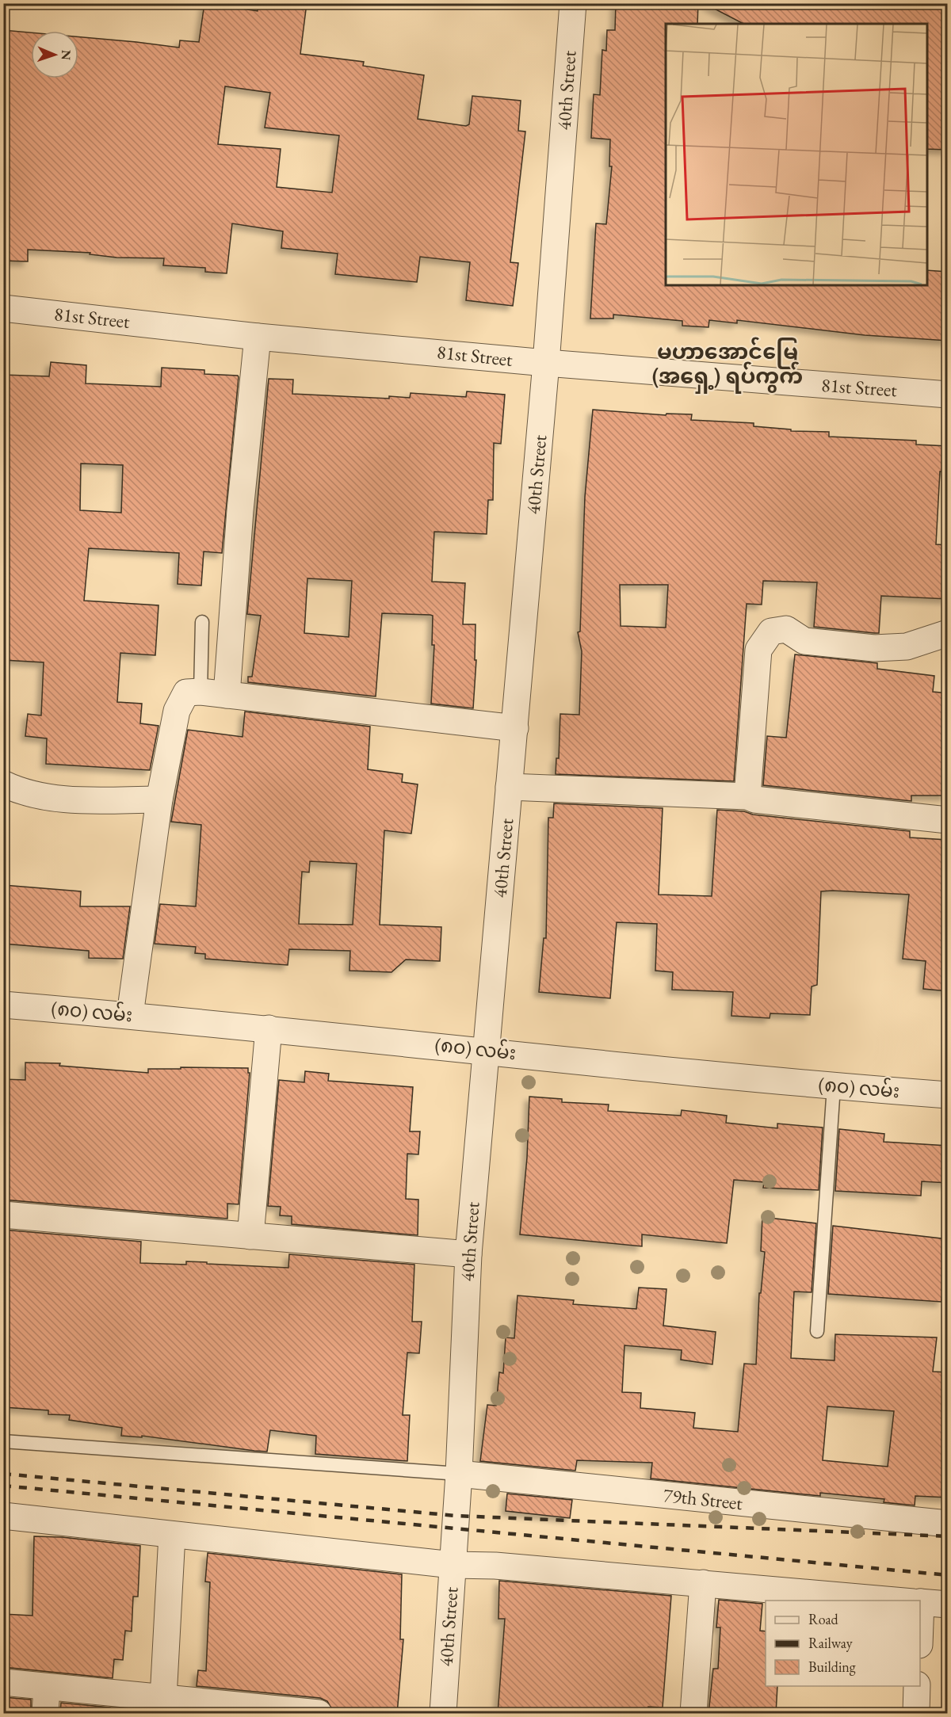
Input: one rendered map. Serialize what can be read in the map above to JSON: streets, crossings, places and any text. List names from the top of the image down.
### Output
{
  "streets": {
    "street": [
      "40th Street",
      "81st Street",
      "(၈၀) လမ်း",
      "79th Street"
    ]
  },
  "crossings": [
    ["40th Street", "81st Street"],
    ["40th Street", "(၈၀) လမ်း"],
    ["40th Street", "79th Street"]
  ],
  "districts": ["မဟာအောင်မြေ (အရှေ့) ရပ်ကွက်"],
  "legend": ["Road", "Railway", "Building"],
  "north": "right"
}
